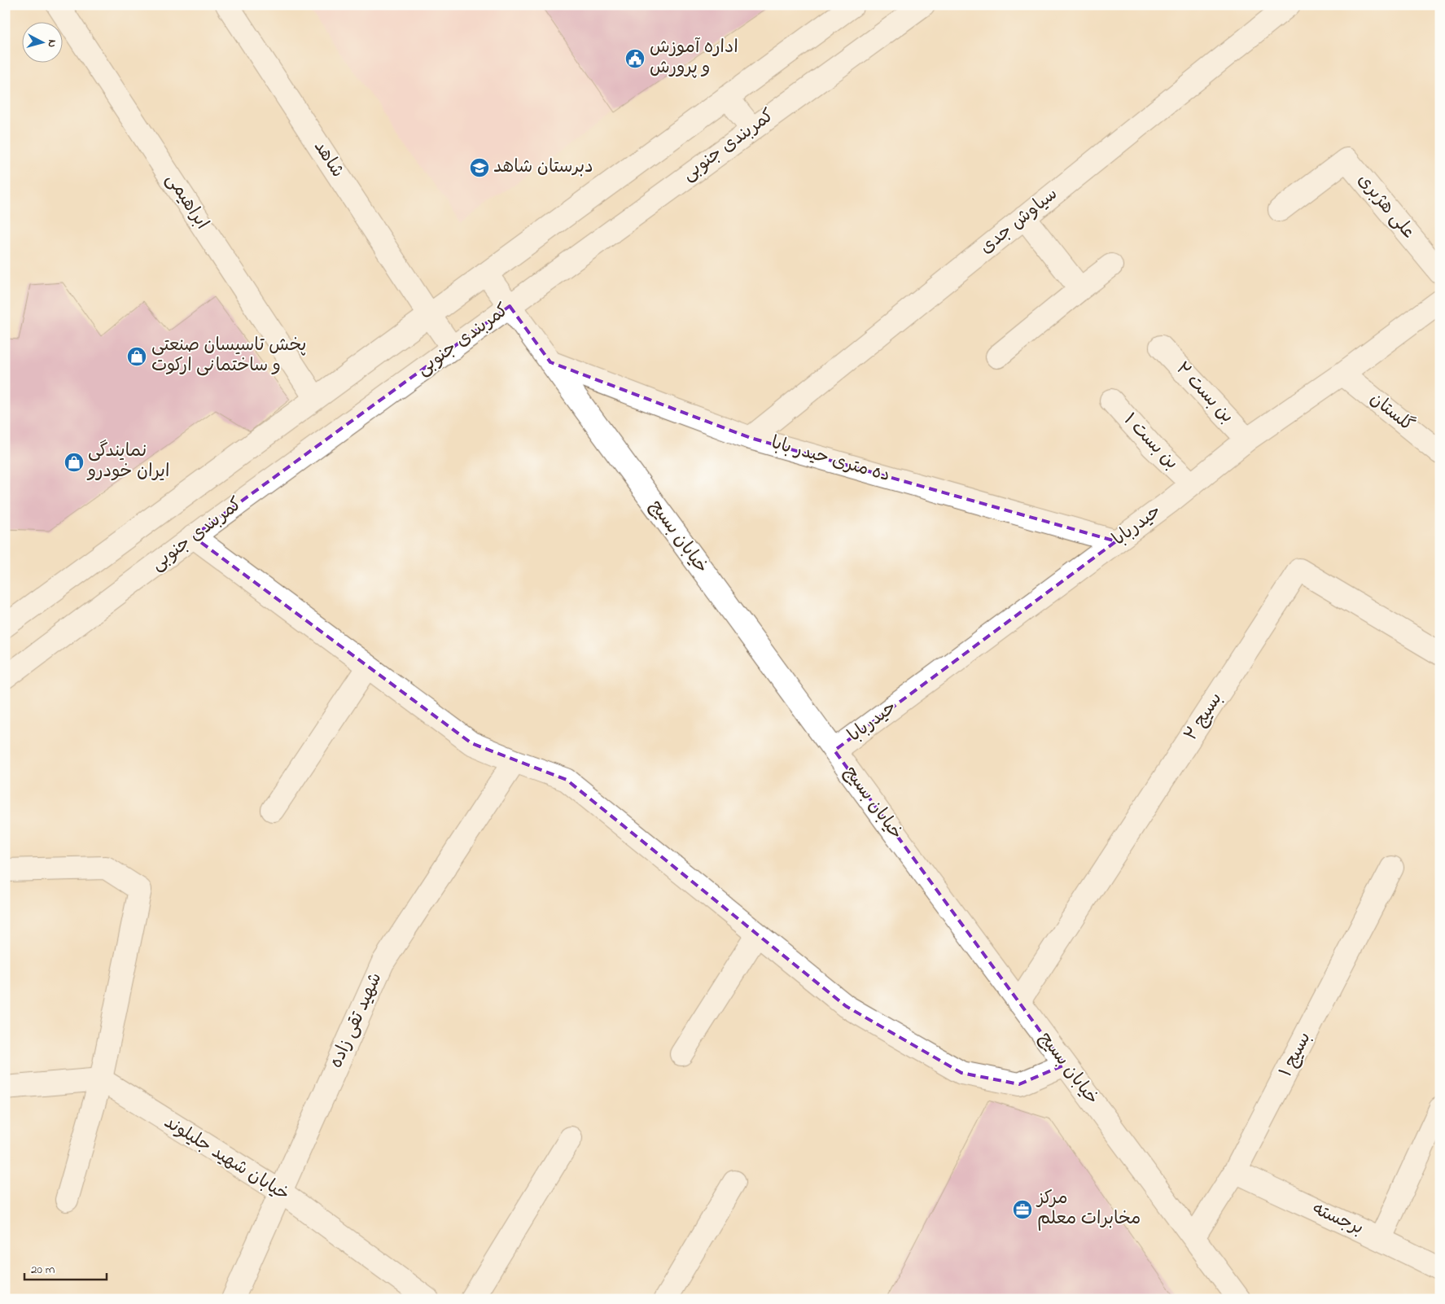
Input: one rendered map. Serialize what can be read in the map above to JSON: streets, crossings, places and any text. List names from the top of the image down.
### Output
{
  "streets": {
    "street": [
      "کمربندی جنوبی",
      "شاهد",
      "ابراهیمی",
      "علی هژبری",
      "سیاوش جدی",
      "بن بست ۲",
      "گلستان",
      "بن بست ۱",
      "ده متری حیدر بابا",
      "حیدربابا",
      "خیابان بسیج",
      "بسیج ۲",
      "شهید تقی زاده",
      "بسیج ۱",
      "خیابان شهید جلیلوند",
      "برجسته"
    ]
  },
  "crossings": [
    ["کمربندی جنوبی", "شاهد"],
    ["کمربندی جنوبی", "خیابان بسیج"],
    ["سیاوش جدی", "ده متری حیدر بابا"],
    ["بن بست ۲", "حیدربابا"],
    ["گلستان", "حیدربابا"],
    ["بن بست ۱", "حیدربابا"],
    ["ده متری حیدر بابا", "حیدربابا"],
    ["ده متری حیدر بابا", "خیابان بسیج"],
    ["حیدربابا", "خیابان بسیج"],
    ["خیابان بسیج", "بسیج ۲"],
    ["خیابان بسیج", "بسیج ۱"],
    ["شهید تقی زاده", "خیابان شهید جلیلوند"],
    ["بسیج ۱", "برجسته"]
  ],
  "places": {
    "public building": ["اداره آموزش و پرورش"],
    "school or university": ["دبرستان شاهد"],
    "shop": ["پخش تاسیسان صنعتی و ساختمانی ارکوت", "نمایندگی ایران خودرو"],
    "office": ["مرکز مخابرات معلم"]
  },
  "scale_bar": "20 m",
  "north": "right"
}
